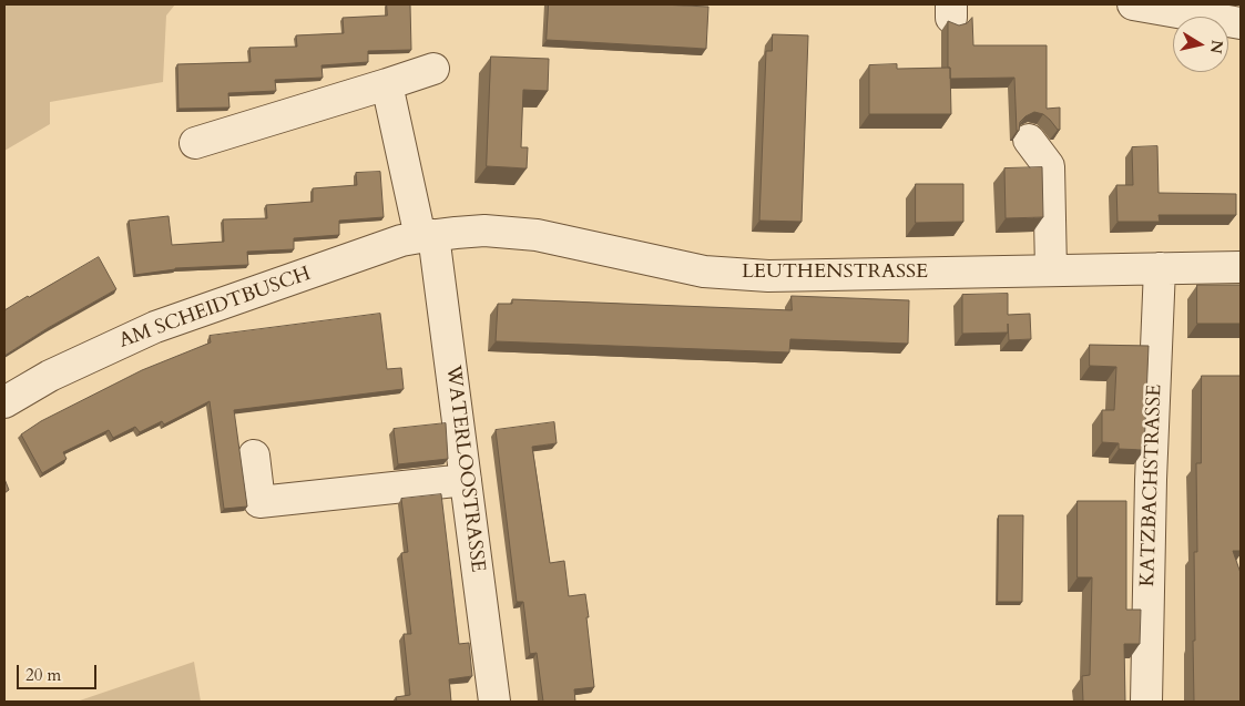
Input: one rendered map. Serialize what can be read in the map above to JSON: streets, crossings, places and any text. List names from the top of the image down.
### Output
{
  "streets": {
    "street": [
      "LEUTHENSTRASSE",
      "AM SCHEIDTBUSCH",
      "WATERLOOSTRASSE",
      "KATZBACHSTRASSE"
    ]
  },
  "crossings": [
    ["LEUTHENSTRASSE", "AM SCHEIDTBUSCH"],
    ["LEUTHENSTRASSE", "WATERLOOSTRASSE"],
    ["LEUTHENSTRASSE", "KATZBACHSTRASSE"],
    ["AM SCHEIDTBUSCH", "WATERLOOSTRASSE"]
  ],
  "scale_bar": "20 m",
  "north": "right"
}
